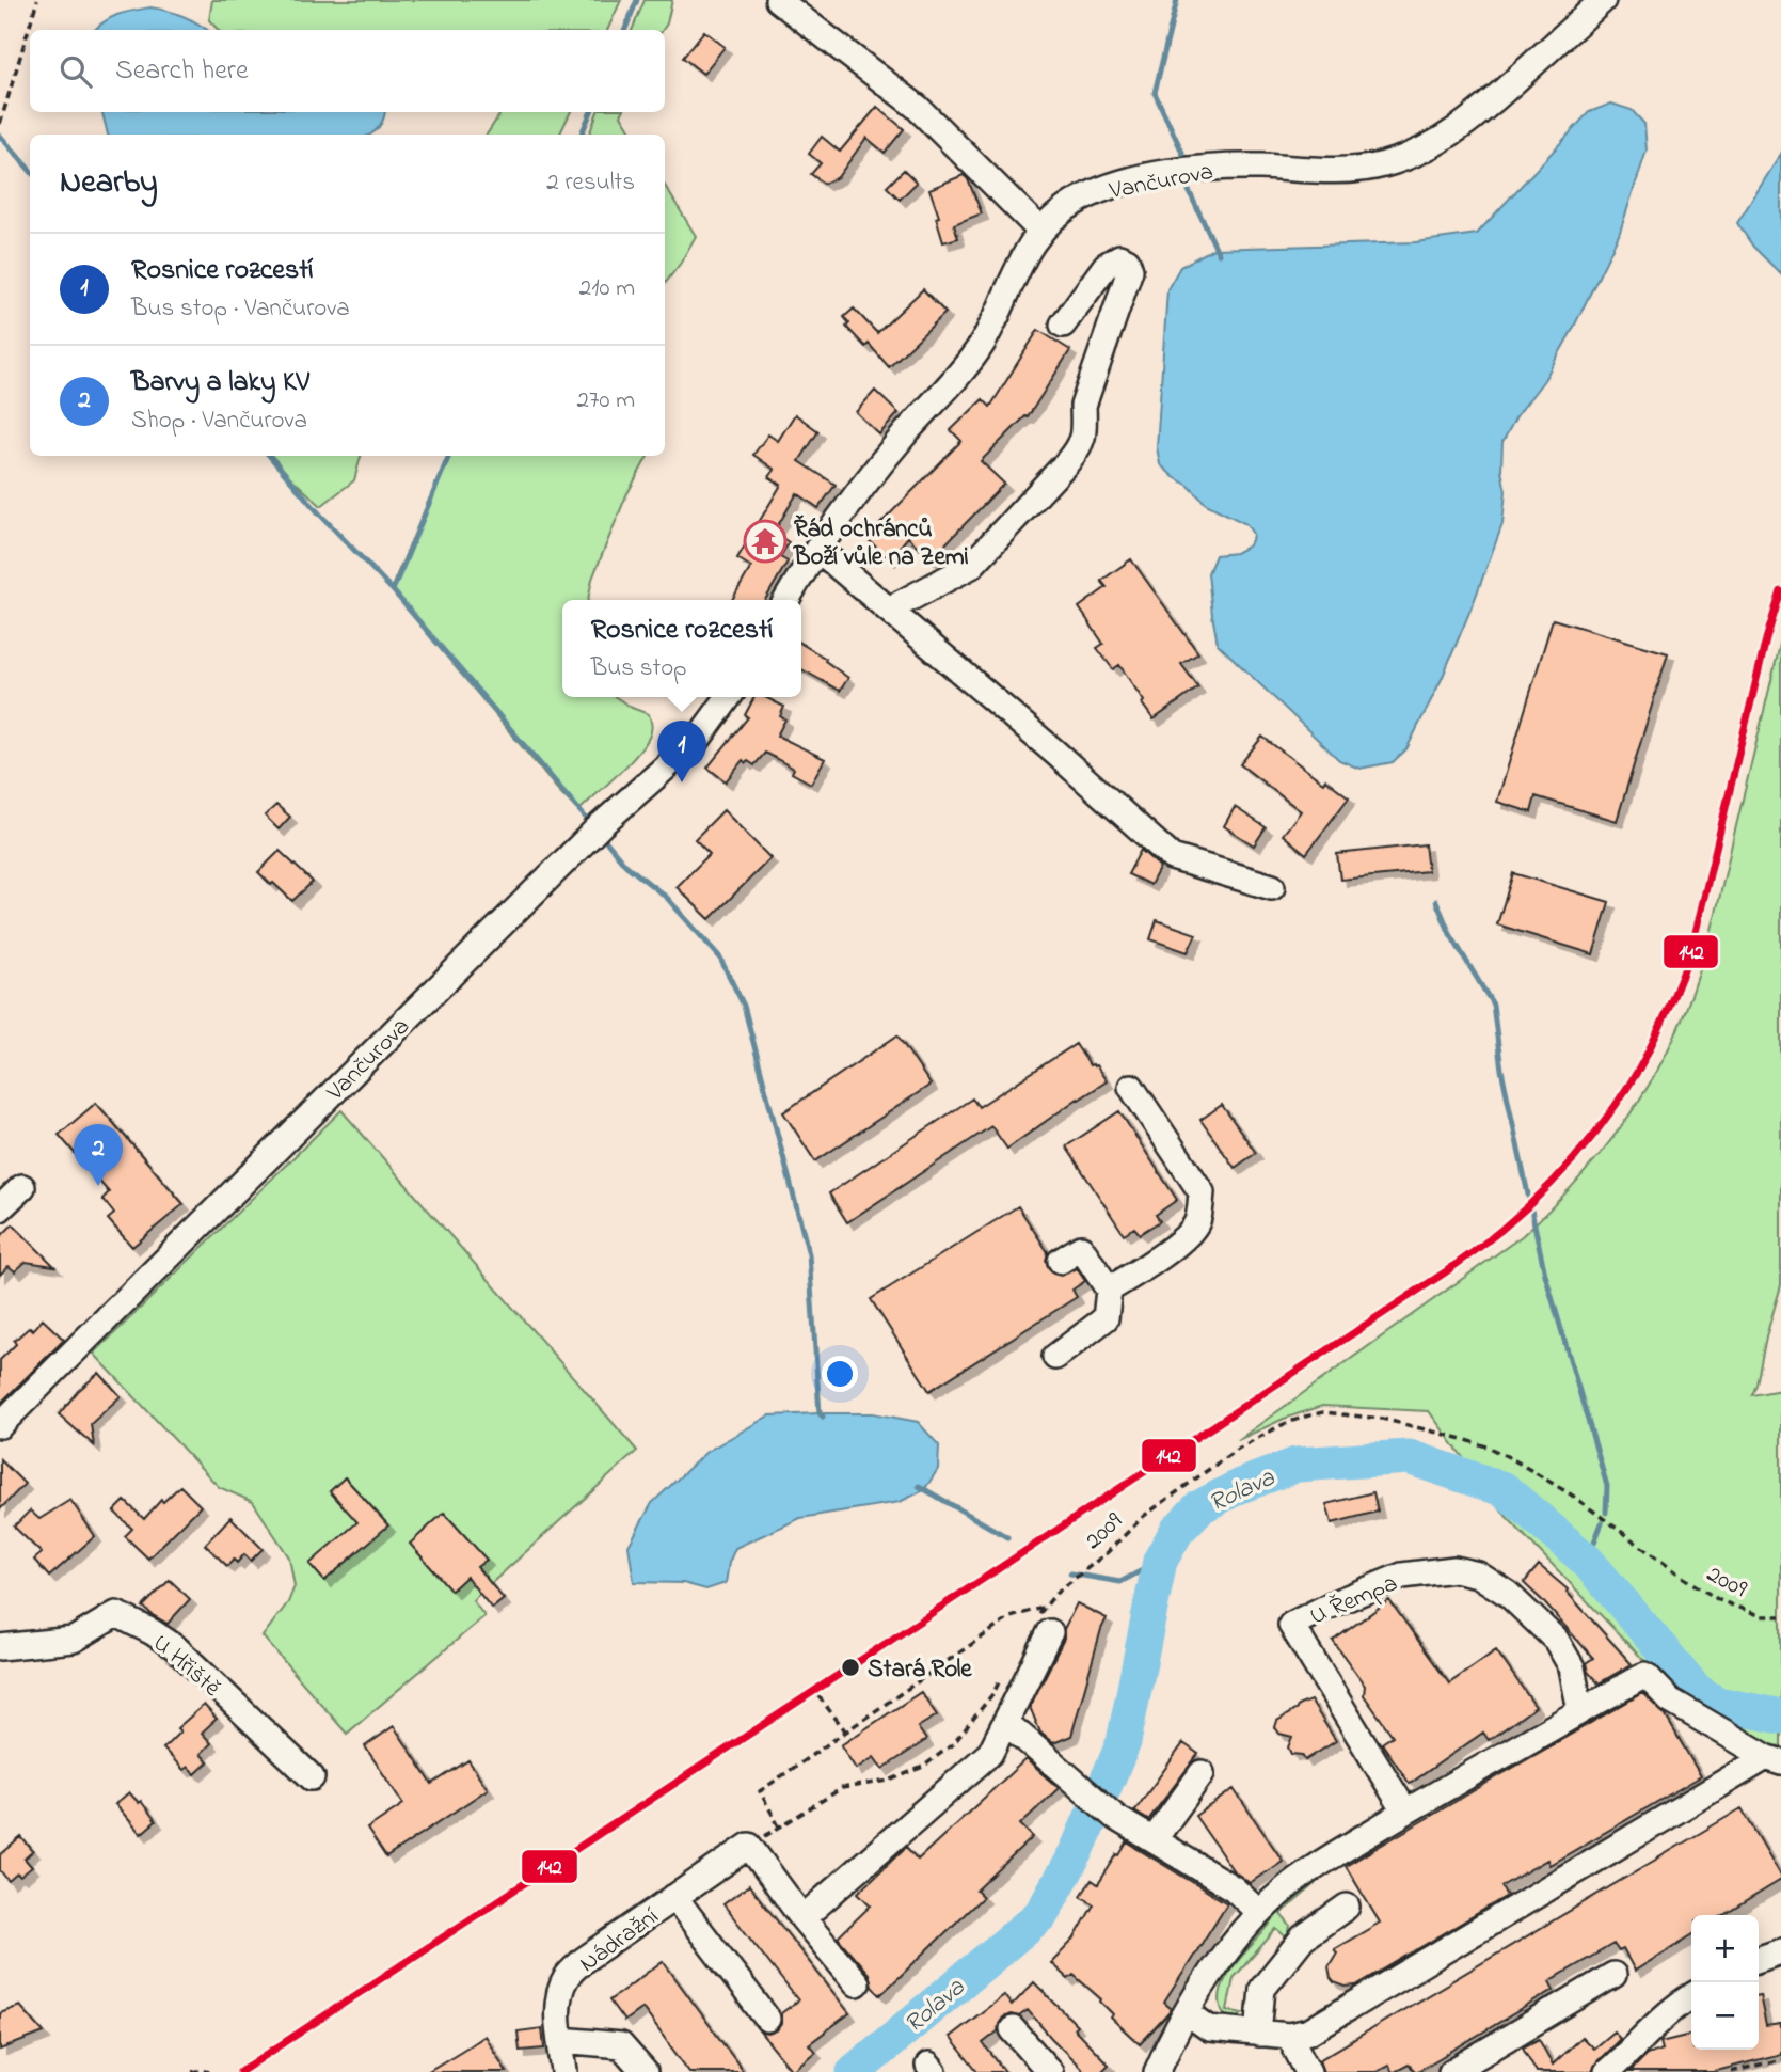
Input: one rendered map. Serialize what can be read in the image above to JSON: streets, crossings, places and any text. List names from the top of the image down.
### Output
{
  "streets": {
    "street": [
      "Vančurova",
      "U Řempa",
      "U Hřiště",
      "Nádražní"
    ],
    "path": ["2009"]
  },
  "water": ["Rolava"],
  "places": {
    "temple": ["Řád ochránců Boží vůle na Zemi"],
    "other": ["Stará Role"]
  },
  "lines": ["transit line 142"],
  "page": {
    "search": "Search here",
    "heading": ["Nearby", "2 results"],
    "list": [
      {
        "mark": "1",
        "name": "Rosnice rozcestí",
        "note": "Bus stop · Vančurova",
        "value": "210 m"
      },
      {
        "mark": "2",
        "name": "Barvy a laky KV",
        "note": "Shop · Vančurova",
        "value": "270 m"
      }
    ],
    "popup": ["Rosnice rozcestí", "Bus stop"],
    "pins": ["1", "2"],
    "map_buttons": ["+", "−"]
  }
}
